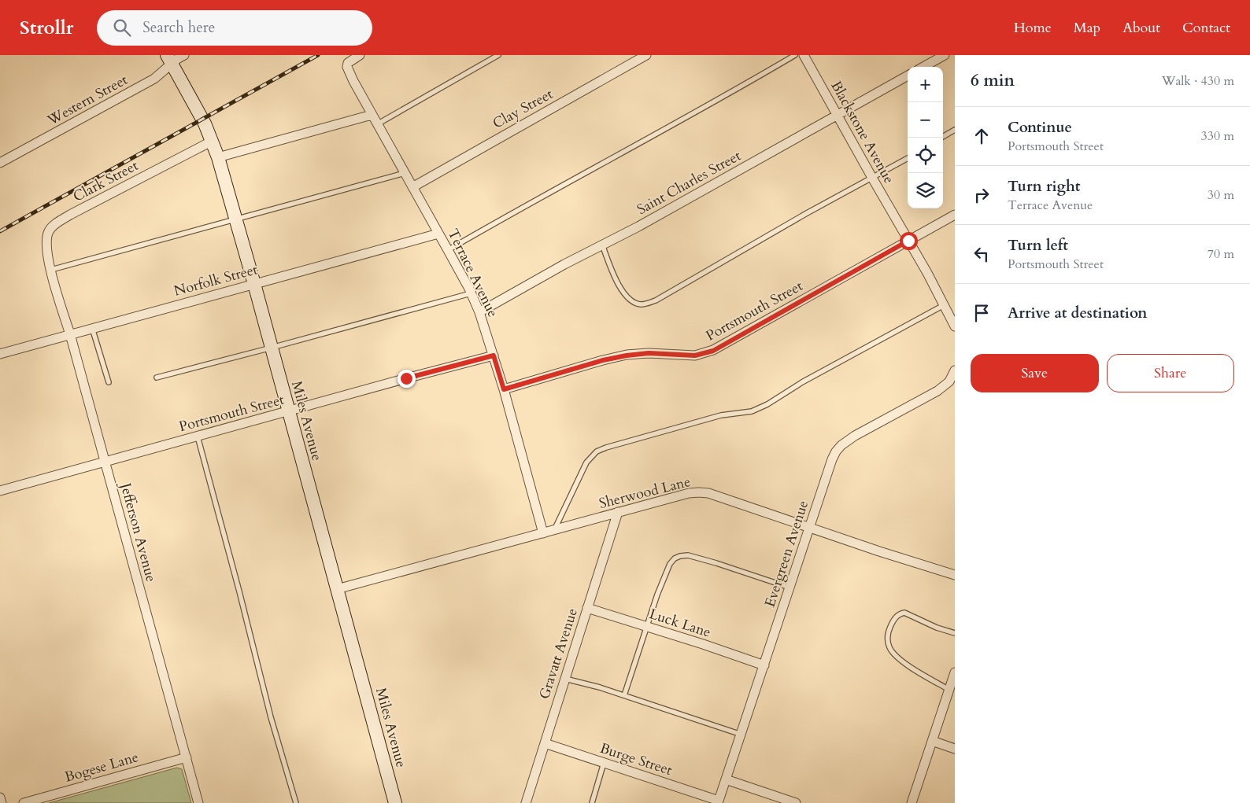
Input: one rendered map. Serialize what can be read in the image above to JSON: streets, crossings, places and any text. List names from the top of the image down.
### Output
{
  "streets": {
    "street": [
      "Western Street",
      "Clay Street",
      "Blackstone Avenue",
      "Clark Street",
      "Saint Charles Street",
      "Terrace Avenue",
      "Norfolk Street",
      "Portsmouth Street",
      "Miles Avenue",
      "Sherwood Lane",
      "Jefferson Avenue",
      "Evergreen Avenue",
      "Luck Lane",
      "Gravatt Avenue",
      "Burge Street",
      "Bogese Lane"
    ]
  },
  "crossings": [
    ["Western Street", "Miles Avenue"],
    ["Clay Street", "Terrace Avenue"],
    ["Blackstone Avenue", "Saint Charles Street"],
    ["Blackstone Avenue", "Portsmouth Street"],
    ["Clark Street", "Miles Avenue"],
    ["Clark Street", "Jefferson Avenue"],
    ["Saint Charles Street", "Terrace Avenue"],
    ["Terrace Avenue", "Norfolk Street"],
    ["Terrace Avenue", "Portsmouth Street"],
    ["Terrace Avenue", "Sherwood Lane"],
    ["Norfolk Street", "Miles Avenue"],
    ["Norfolk Street", "Jefferson Avenue"],
    ["Portsmouth Street", "Miles Avenue"],
    ["Portsmouth Street", "Jefferson Avenue"],
    ["Miles Avenue", "Sherwood Lane"],
    ["Sherwood Lane", "Evergreen Avenue"],
    ["Sherwood Lane", "Gravatt Avenue"],
    ["Jefferson Avenue", "Bogese Lane"],
    ["Evergreen Avenue", "Luck Lane"],
    ["Evergreen Avenue", "Burge Street"],
    ["Luck Lane", "Gravatt Avenue"],
    ["Gravatt Avenue", "Burge Street"]
  ],
  "page": {
    "header": "Strollr",
    "search": "Search here",
    "nav": [
      "Home",
      "Map",
      "About",
      "Contact"
    ],
    "heading": ["6 min", "Walk · 430 m"],
    "map_buttons": ["+", "−"],
    "list": [
      ["Continue", "Portsmouth Street", "330 m"],
      ["Turn right", "Terrace Avenue", "30 m"],
      ["Turn left", "Portsmouth Street", "70 m"],
      "Arrive at destination"
    ],
    "buttons": ["Save", "Share"]
  }
}
